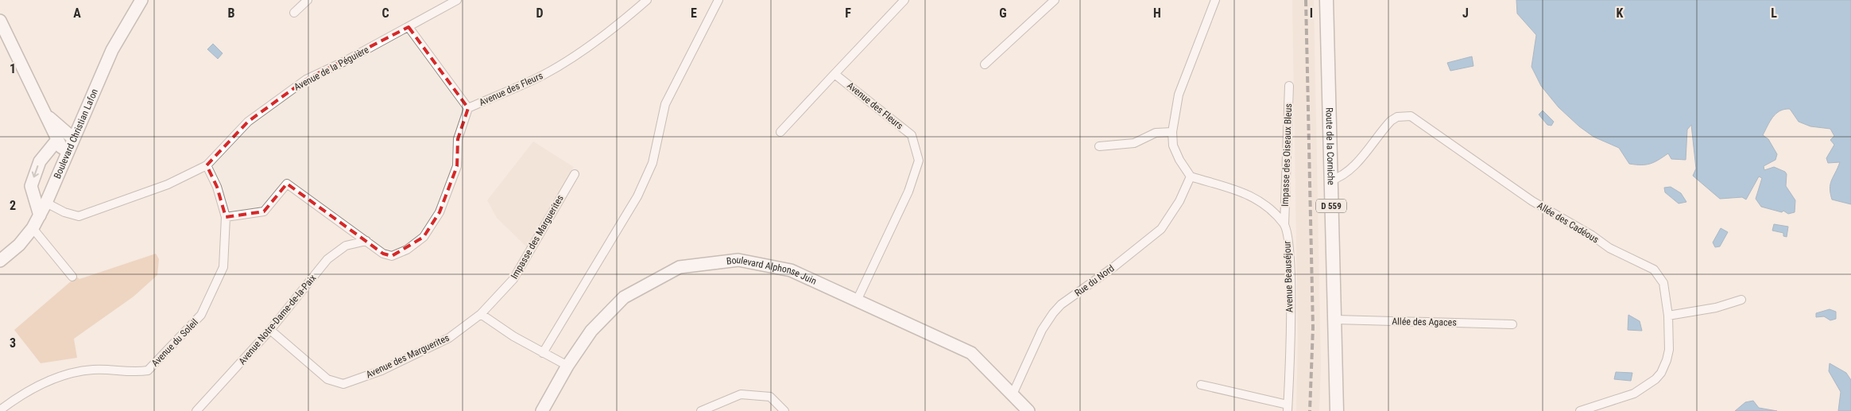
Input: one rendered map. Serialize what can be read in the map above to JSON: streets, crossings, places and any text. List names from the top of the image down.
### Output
{
  "streets": {
    "main road": ["Route de la Corniche", "D 559"],
    "street": [
      "Avenue de la Péguière",
      "Avenue des Fleurs",
      "Boulevard Christian Lafon",
      "Impasse des Oiseaux Bleus",
      "Allée des Cadéous",
      "Impasse des Marguerites",
      "Boulevard Alphonse Juin",
      "Avenue Beauséjour",
      "Rue du Nord",
      "Avenue Notre-Dame-de-la-Paix",
      "Allée des Agaces",
      "Avenue du Soleil",
      "Avenue des Marguerites"
    ]
  },
  "crossings": [
    ["Avenue de la Péguière", "Boulevard Christian Lafon"],
    ["Avenue de la Péguière", "Avenue du Soleil"],
    ["Avenue des Fleurs", "Boulevard Alphonse Juin"],
    ["Avenue des Fleurs", "Avenue Notre-Dame-de-la-Paix"],
    ["Avenue des Fleurs", "Avenue du Soleil"],
    ["Route de la Corniche", "Allée des Cadéous"],
    ["Route de la Corniche", "Allée des Agaces"],
    ["Impasse des Oiseaux Bleus", "Avenue Beauséjour"],
    ["Impasse des Marguerites", "Avenue des Marguerites"],
    ["Boulevard Alphonse Juin", "Rue du Nord"],
    ["Avenue Notre-Dame-de-la-Paix", "Avenue des Marguerites"]
  ],
  "grid": {
    "columns": [
      "A",
      "B",
      "C",
      "D",
      "E",
      "F",
      "G",
      "H",
      "I",
      "J",
      "K",
      "L"
    ],
    "rows": ["1", "2", "3"]
  }
}
